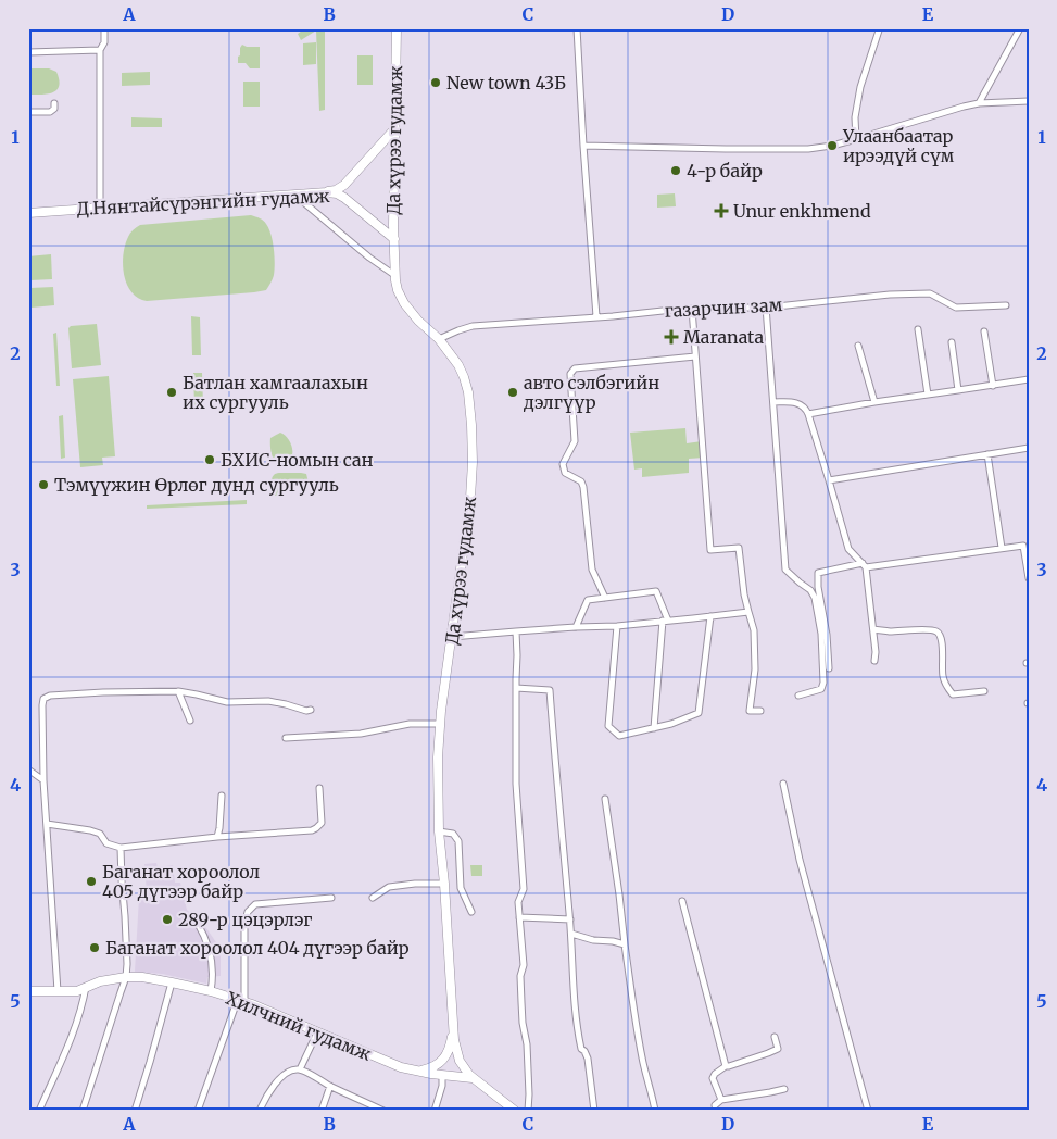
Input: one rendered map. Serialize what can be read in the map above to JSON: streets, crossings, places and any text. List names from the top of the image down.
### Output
{
  "streets": {
    "main road": ["Да хүрээ гудамж", "Д.Нянтайсүрэнгийн гудамж", "Хилчний гудамж"],
    "street": ["газарчин зам"]
  },
  "crossings": [
    ["Да хүрээ гудамж", "Д.Нянтайсүрэнгийн гудамж"],
    ["Да хүрээ гудамж", "газарчин зам"],
    ["Да хүрээ гудамж", "Хилчний гудамж"]
  ],
  "places": {
    "other": [
      "New town 43Б",
      "Улаанбаатар ирээдүй сүм",
      "4-р байр",
      "Батлан хамгаалахын их сургууль",
      "авто сэлбэгийн дэлгүүр",
      "БХИС-номын сан",
      "Тэмүүжин Өрлөг дунд сургууль",
      "Баганат хороолол 405 дүгээр байр",
      "289-р цэцэрлэг",
      "Баганат хороолол 404 дүгээр байр"
    ],
    "health": ["Unur enkhmend", "Maranata"]
  },
  "grid": {
    "columns": [
      "A",
      "B",
      "C",
      "D",
      "E"
    ],
    "rows": [
      "1",
      "2",
      "3",
      "4",
      "5"
    ]
  }
}
